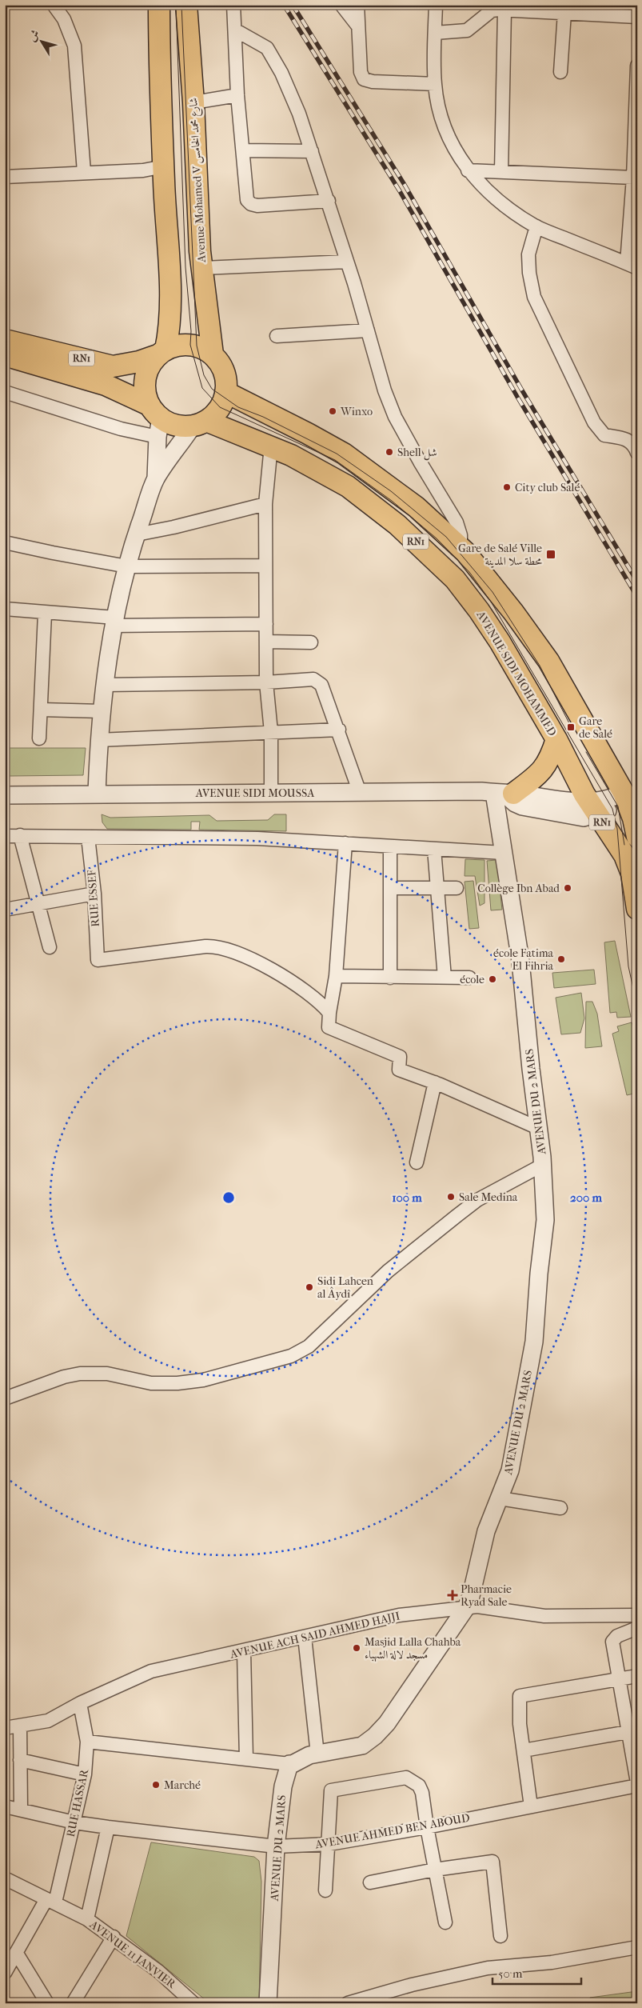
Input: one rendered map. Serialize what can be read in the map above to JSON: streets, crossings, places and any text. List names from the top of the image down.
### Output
{
  "streets": {
    "main road": ["Avenue Mohamed V شارع محمد الخامس", "RN1", "AVENUE SIDI MOHAMMED"],
    "street": [
      "AVENUE SIDI MOUSSA",
      "RUE ESSEF",
      "AVENUE DU 2 MARS",
      "AVENUE ACH SAID AHMED HAJJI",
      "RUE HASSAR",
      "AVENUE AHMED BEN ABOUD",
      "AVENUE 11 JANVIER"
    ]
  },
  "crossings": [
    ["Avenue Mohamed V شارع محمد الخامس", "RN1"],
    ["Avenue Mohamed V شارع محمد الخامس", "AVENUE SIDI MOHAMMED"],
    ["RN1", "AVENUE SIDI MOHAMMED"],
    ["RN1", "AVENUE SIDI MOUSSA"],
    ["AVENUE SIDI MOHAMMED", "AVENUE SIDI MOUSSA"],
    ["AVENUE SIDI MOUSSA", "AVENUE DU 2 MARS"],
    ["AVENUE DU 2 MARS", "AVENUE ACH SAID AHMED HAJJI"],
    ["AVENUE DU 2 MARS", "AVENUE AHMED BEN ABOUD"],
    ["AVENUE ACH SAID AHMED HAJJI", "RUE HASSAR"],
    ["RUE HASSAR", "AVENUE AHMED BEN ABOUD"],
    ["RUE HASSAR", "AVENUE 11 JANVIER"]
  ],
  "places": {
    "other": [
      "Winxo",
      "Shell شل",
      "City club Salé",
      "Collège Ibn Abad",
      "école Fatima El Fihria",
      "école",
      "Sale Medina",
      "Sidi Lahcen al Âydî",
      "Masjid Lalla Chahba مسجد لالة الشهباء",
      "Marché"
    ],
    "transit": ["Gare de Salé Ville محطة سلا المدينة", "Gare de Salé"],
    "health": ["Pharmacie Ryad Sale"]
  },
  "scale_bar": "50 m",
  "north": "top left",
  "rings": ["100 m", "200 m"]
}
